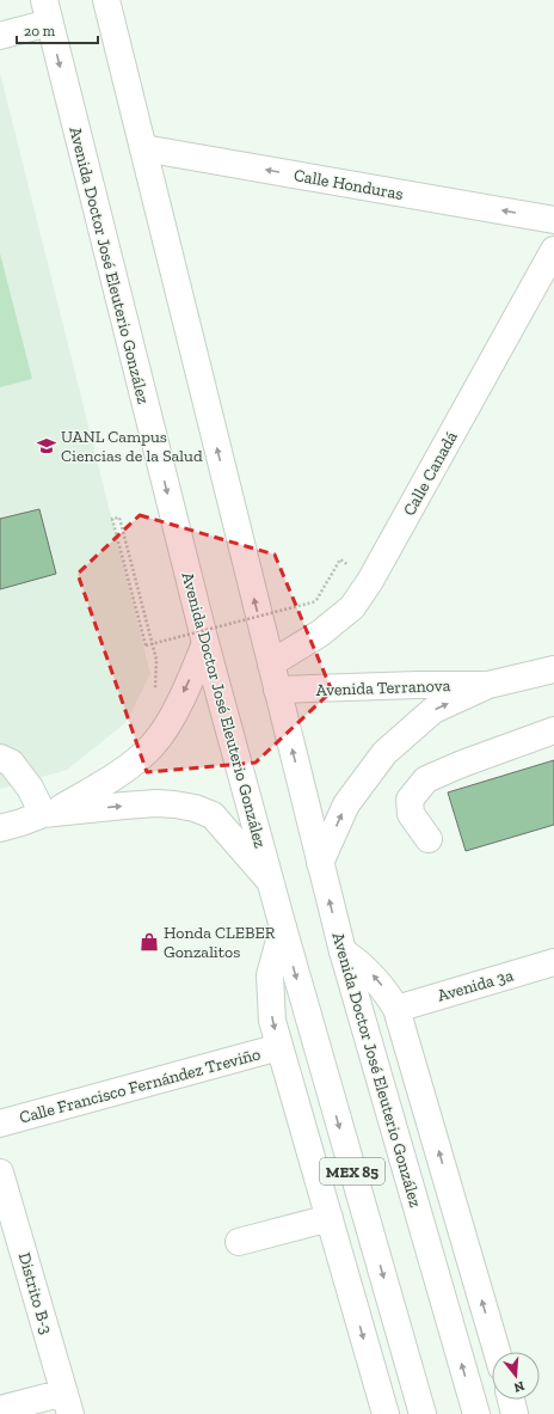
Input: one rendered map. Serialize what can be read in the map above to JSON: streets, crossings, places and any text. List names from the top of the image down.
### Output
{
  "streets": {
    "main road": [
      "Calle Honduras",
      "Avenida Doctor José Eleuterio González",
      "Calle Canadá",
      "Avenida Terranova",
      "Avenida 3a",
      "Calle Francisco Fernández Treviño",
      "MEX 85",
      "Distrito B-3"
    ]
  },
  "crossings": [
    ["Calle Honduras", "Avenida Doctor José Eleuterio González"],
    ["Avenida Doctor José Eleuterio González", "Calle Canadá"],
    ["Avenida Doctor José Eleuterio González", "Avenida Terranova"]
  ],
  "one_way": ["Calle Honduras"],
  "places": {
    "school or university": ["UANL Campus Ciencias de la Salud"],
    "shop": ["Honda CLEBER Gonzalitos"]
  },
  "scale_bar": "20 m",
  "north": "bottom"
}
